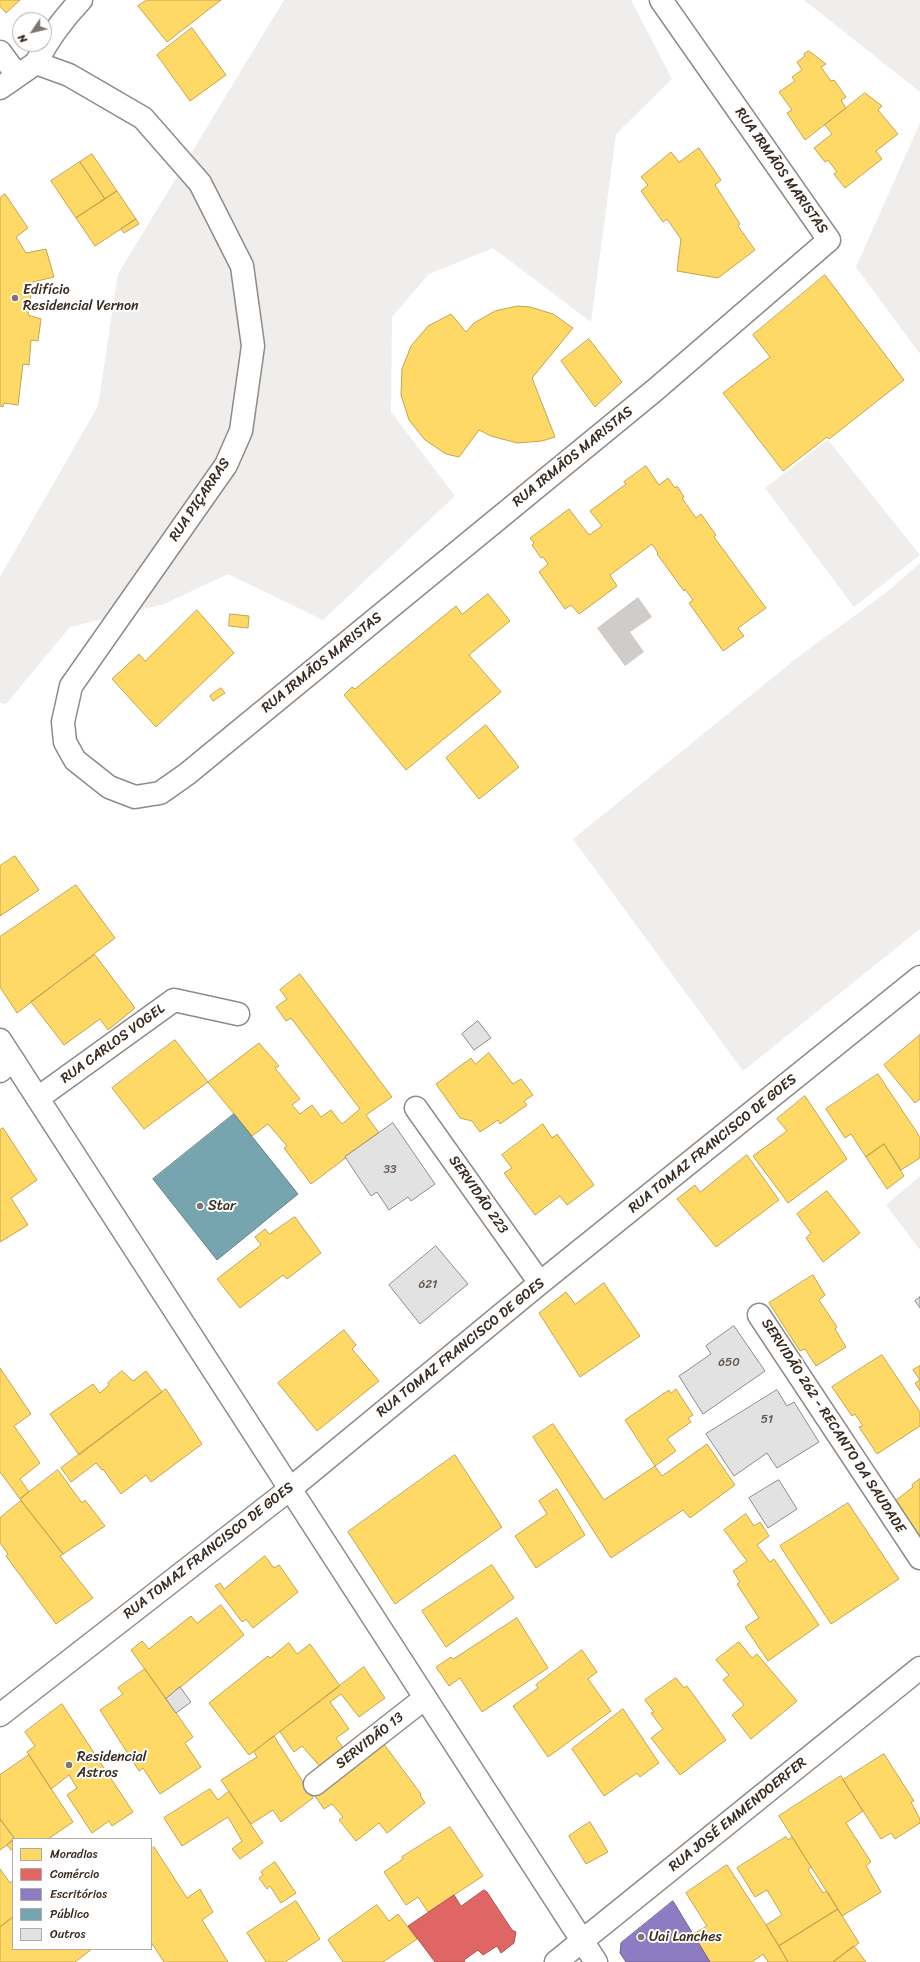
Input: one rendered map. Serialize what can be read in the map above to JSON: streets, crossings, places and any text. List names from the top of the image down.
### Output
{
  "streets": {
    "street": [
      "RUA IRMÃOS MARISTAS",
      "RUA PIÇARRAS",
      "RUA CARLOS VOGEL",
      "RUA TOMAZ FRANCISCO DE GOES",
      "SERVIDÃO 223",
      "SERVIDÃO 262 - RECANTO DA SAUDADE",
      "SERVIDÃO 13",
      "RUA JOSÉ EMMENDOERFER"
    ]
  },
  "crossings": [
    ["RUA IRMÃOS MARISTAS", "RUA PIÇARRAS"],
    ["RUA TOMAZ FRANCISCO DE GOES", "SERVIDÃO 223"]
  ],
  "places": [
    "Edifício Residencial Vernon",
    "Star",
    "Residencial Astros",
    "Uai Lanches"
  ],
  "house_numbers": [
    "33",
    "621",
    "650",
    "51"
  ],
  "legend": [
    "Moradias",
    "Comércio",
    "Escritórios",
    "Público",
    "Outros"
  ],
  "north": "bottom left"
}
